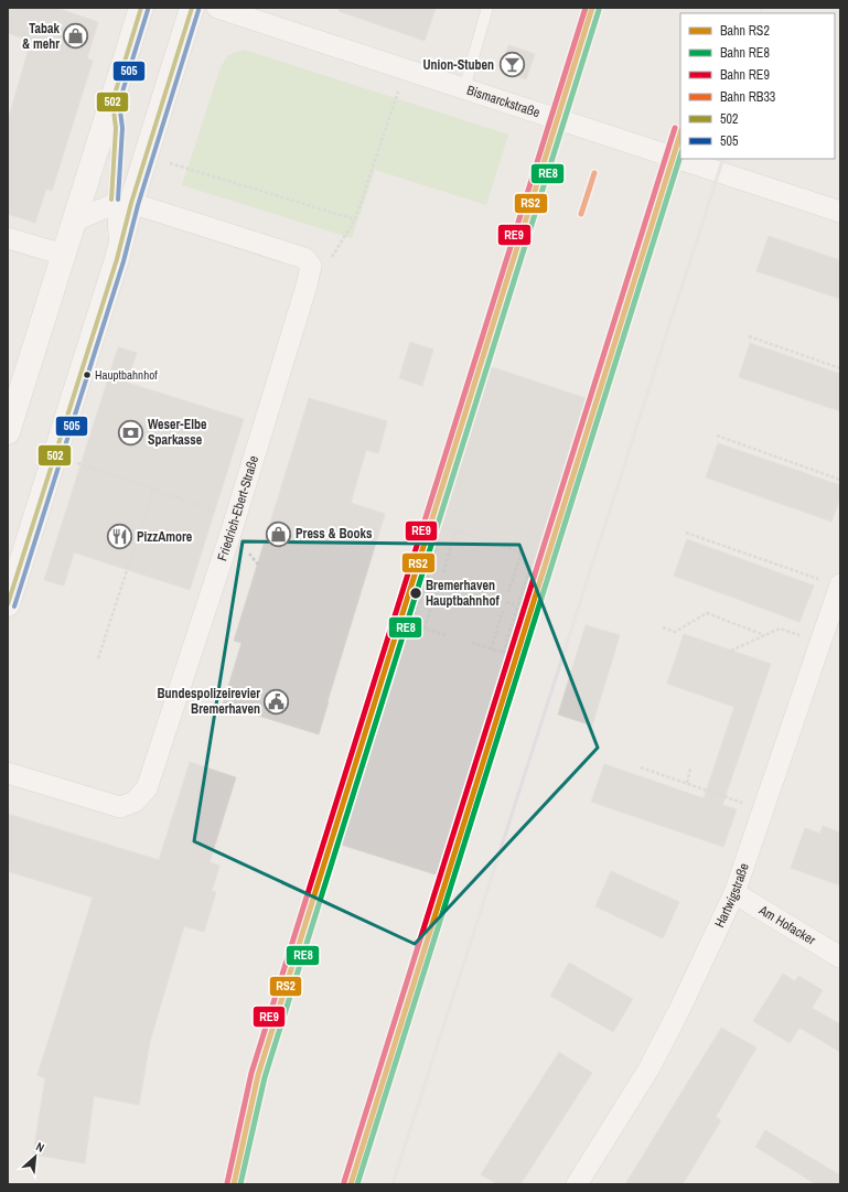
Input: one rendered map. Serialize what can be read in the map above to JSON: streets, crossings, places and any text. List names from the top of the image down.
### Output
{
  "streets": {
    "street": [
      "Bismarckstraße",
      "Friedrich-Ebert-Straße",
      "Hartwigstraße",
      "Am Hofacker"
    ]
  },
  "crossings": [
    ["Hartwigstraße", "Am Hofacker"]
  ],
  "places": {
    "shop": ["Tabak & mehr", "Press & Books"],
    "bar": ["Union-Stuben"],
    "other": ["Hauptbahnhof", "Bremerhaven Hauptbahnhof"],
    "bank": ["Weser-Elbe Sparkasse"],
    "restaurant": ["PizzAmore"],
    "public building": ["Bundespolizeirevier Bremerhaven"]
  },
  "lines": [
    "rail line RS2",
    "rail line RE9",
    "transit line 502",
    "rail line RE8",
    "transit line 505",
    "rail line RB33"
  ],
  "legend": [
    "Bahn RS2",
    "Bahn RE8",
    "Bahn RE9",
    "Bahn RB33",
    "502",
    "505"
  ],
  "north": "top right"
}
